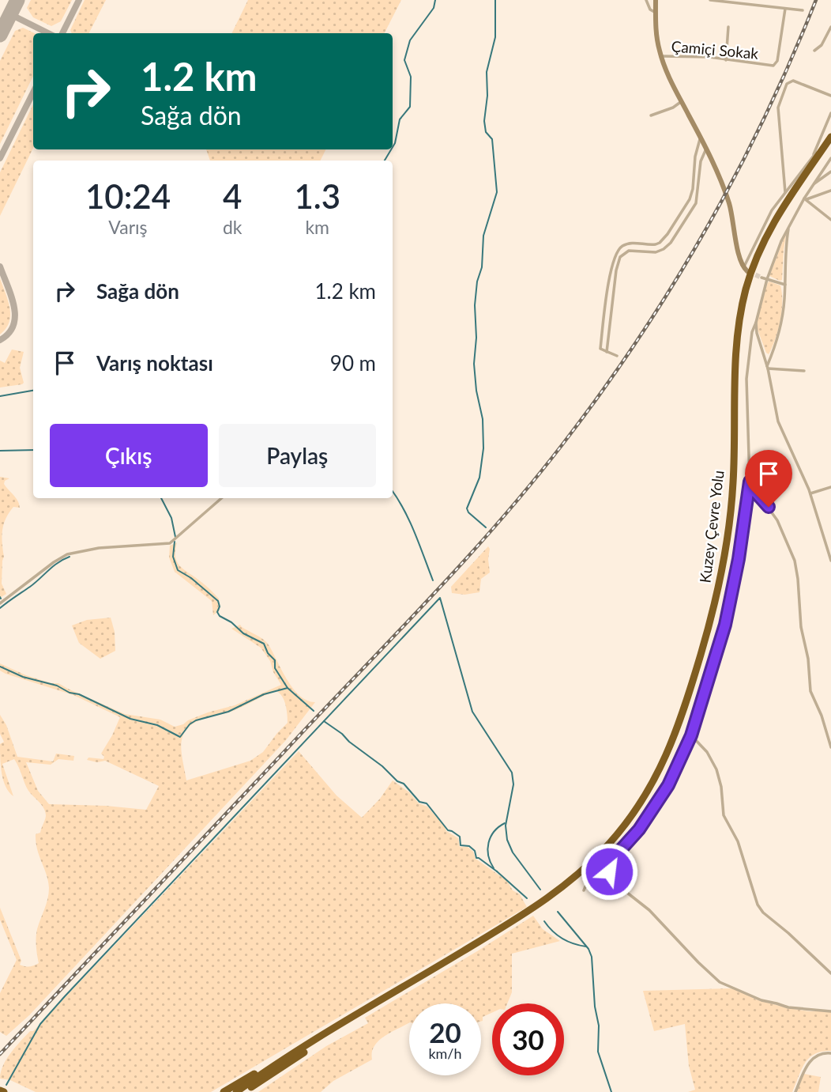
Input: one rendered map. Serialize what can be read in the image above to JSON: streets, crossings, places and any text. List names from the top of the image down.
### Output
{
  "streets": {
    "highway": ["Kuzey Çevre Yolu"],
    "street": ["Çamiçi Sokak"]
  },
  "page": {
    "turn": ["1.2 km", "Sağa dön"],
    "eta": [
      "10:24",
      "Varış",
      "4",
      "dk",
      "1.3",
      "km"
    ],
    "list": [
      {
        "name": "Sağa dön",
        "value": "1.2 km"
      },
      {
        "name": "Varış noktası",
        "value": "90 m"
      }
    ],
    "buttons": ["Çıkış", "Paylaş"],
    "speed": "20 km/h",
    "limit": "30"
  }
}
